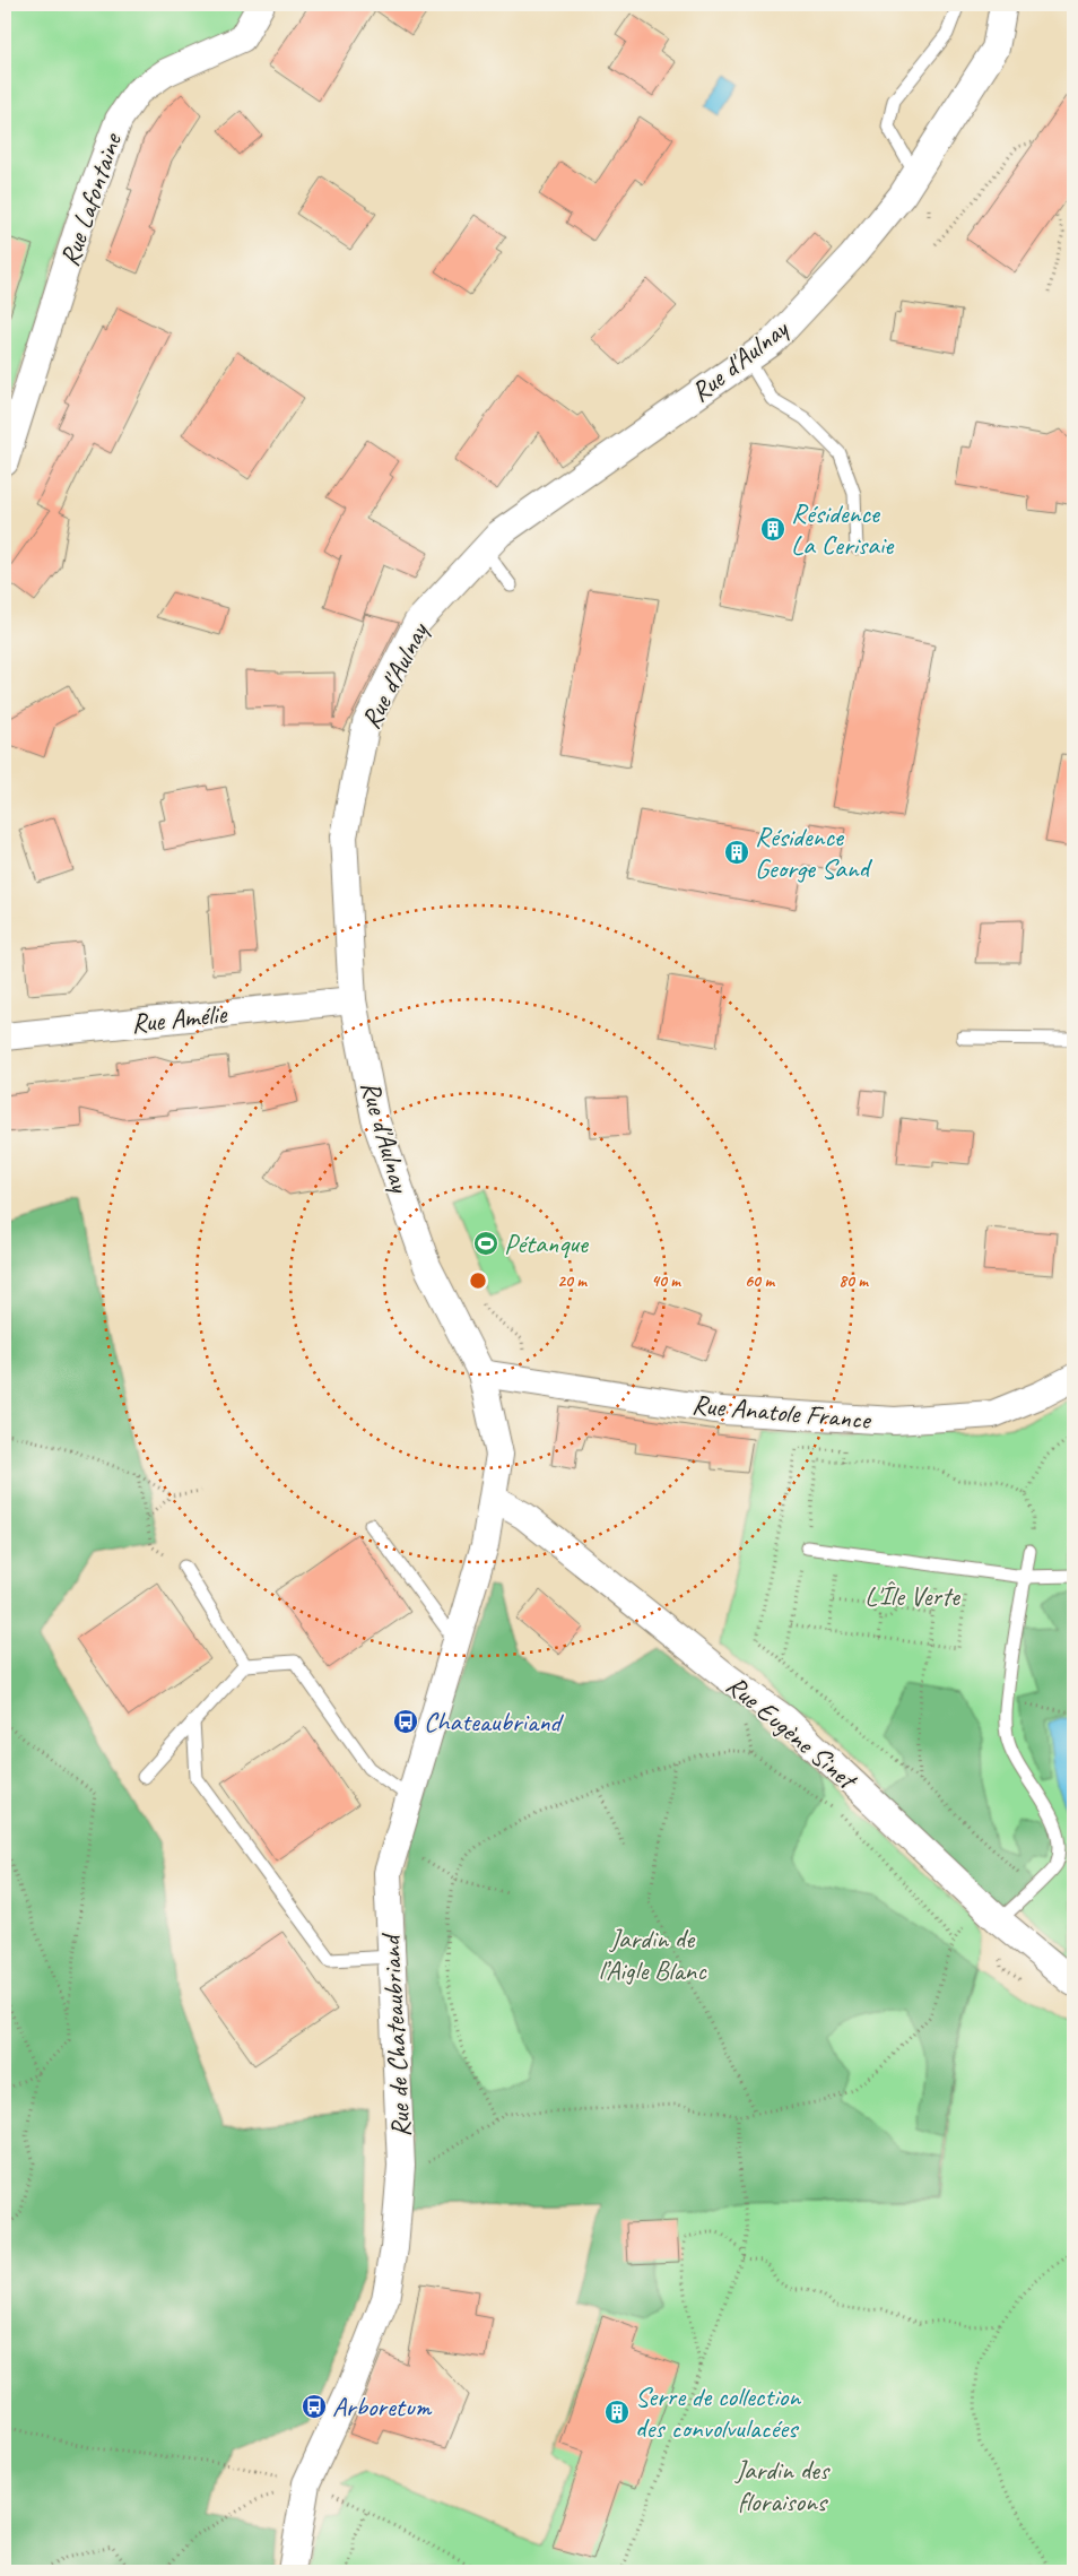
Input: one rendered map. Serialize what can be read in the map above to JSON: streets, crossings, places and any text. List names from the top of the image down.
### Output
{
  "streets": {
    "street": [
      "Rue Lafontaine",
      "Rue d'Aulnay",
      "Rue Amélie",
      "Rue Anatole France",
      "Rue Eugène Sinet",
      "Rue de Chateaubriand"
    ]
  },
  "crossings": [
    ["Rue d'Aulnay", "Rue Amélie"],
    ["Rue d'Aulnay", "Rue Anatole France"],
    ["Rue d'Aulnay", "Rue Eugène Sinet"],
    ["Rue d'Aulnay", "Rue de Chateaubriand"],
    ["Rue Eugène Sinet", "Rue de Chateaubriand"]
  ],
  "parks": ["L'Île Verte", "Jardin de l’Aigle Blanc", "Jardin des floraisons"],
  "places": {
    "building": ["Résidence La Cerisaie", "Résidence George Sand", "Serre de collection des convolvulacées"],
    "sports": ["Pétanque"],
    "bus stop": ["Chateaubriand", "Arboretum"]
  },
  "rings": [
    "20 m",
    "40 m",
    "60 m",
    "80 m"
  ]
}
